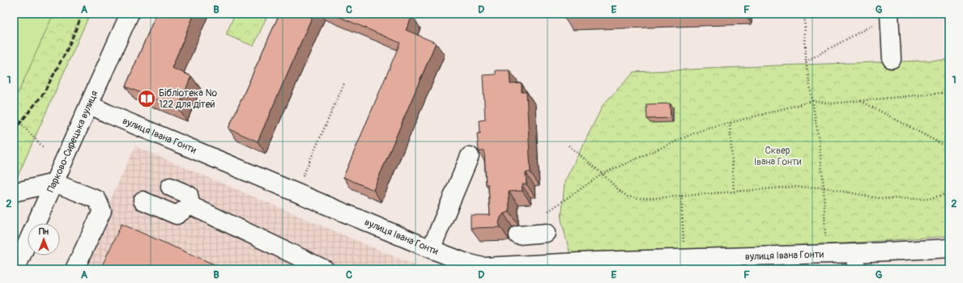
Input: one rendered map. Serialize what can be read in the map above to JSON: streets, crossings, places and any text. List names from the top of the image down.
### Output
{
  "streets": {
    "street": ["вулиця Івана Гонти", "Парково-Сирецька вулиця"]
  },
  "crossings": [
    ["вулиця Івана Гонти", "Парково-Сирецька вулиця"]
  ],
  "parks": ["Сквер Івана Гонти"],
  "places": {
    "library": ["Бібліотека № 122 для дітей"]
  },
  "north": "top",
  "grid": {
    "columns": [
      "A",
      "B",
      "C",
      "D",
      "E",
      "F",
      "G"
    ],
    "rows": ["1", "2"]
  }
}
